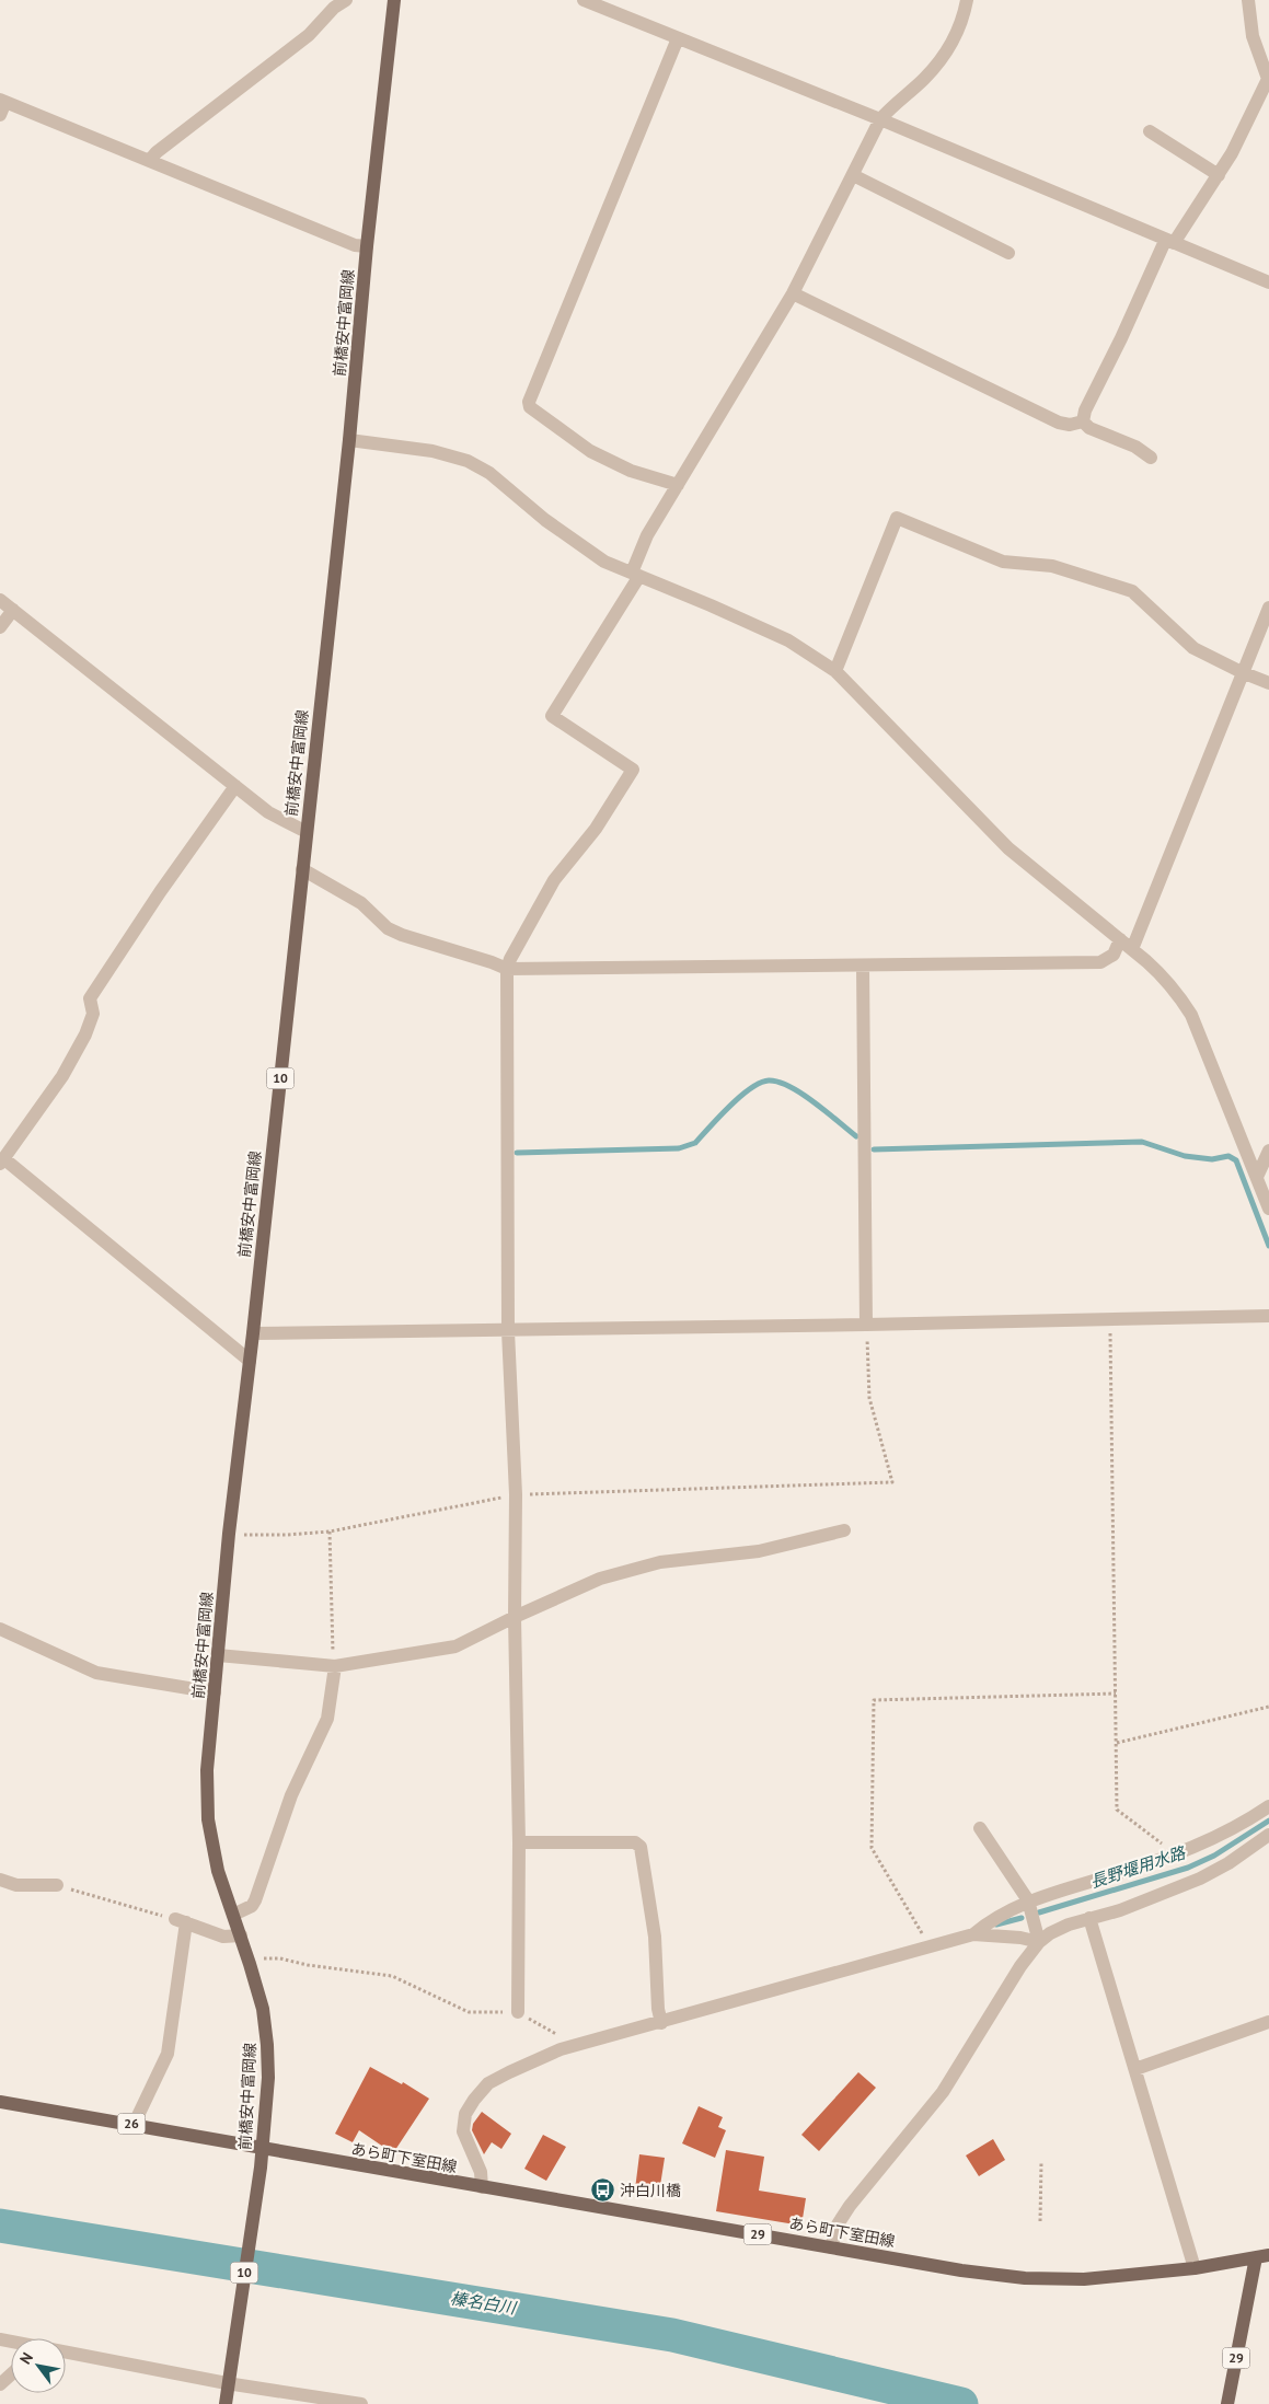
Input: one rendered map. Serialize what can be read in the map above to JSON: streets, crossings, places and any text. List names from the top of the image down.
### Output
{
  "streets": {
    "main road": [
      "前橋安中富岡線",
      "10",
      "26",
      "あら町下室田線",
      "29"
    ]
  },
  "crossings": [
    ["前橋安中富岡線", "26"],
    ["前橋安中富岡線", "あら町下室田線"],
    ["26", "あら町下室田線"]
  ],
  "water": ["長野堰用水路", "榛名白川"],
  "places": {
    "bus stop": ["沖白川橋"]
  },
  "north": "top left"
}
